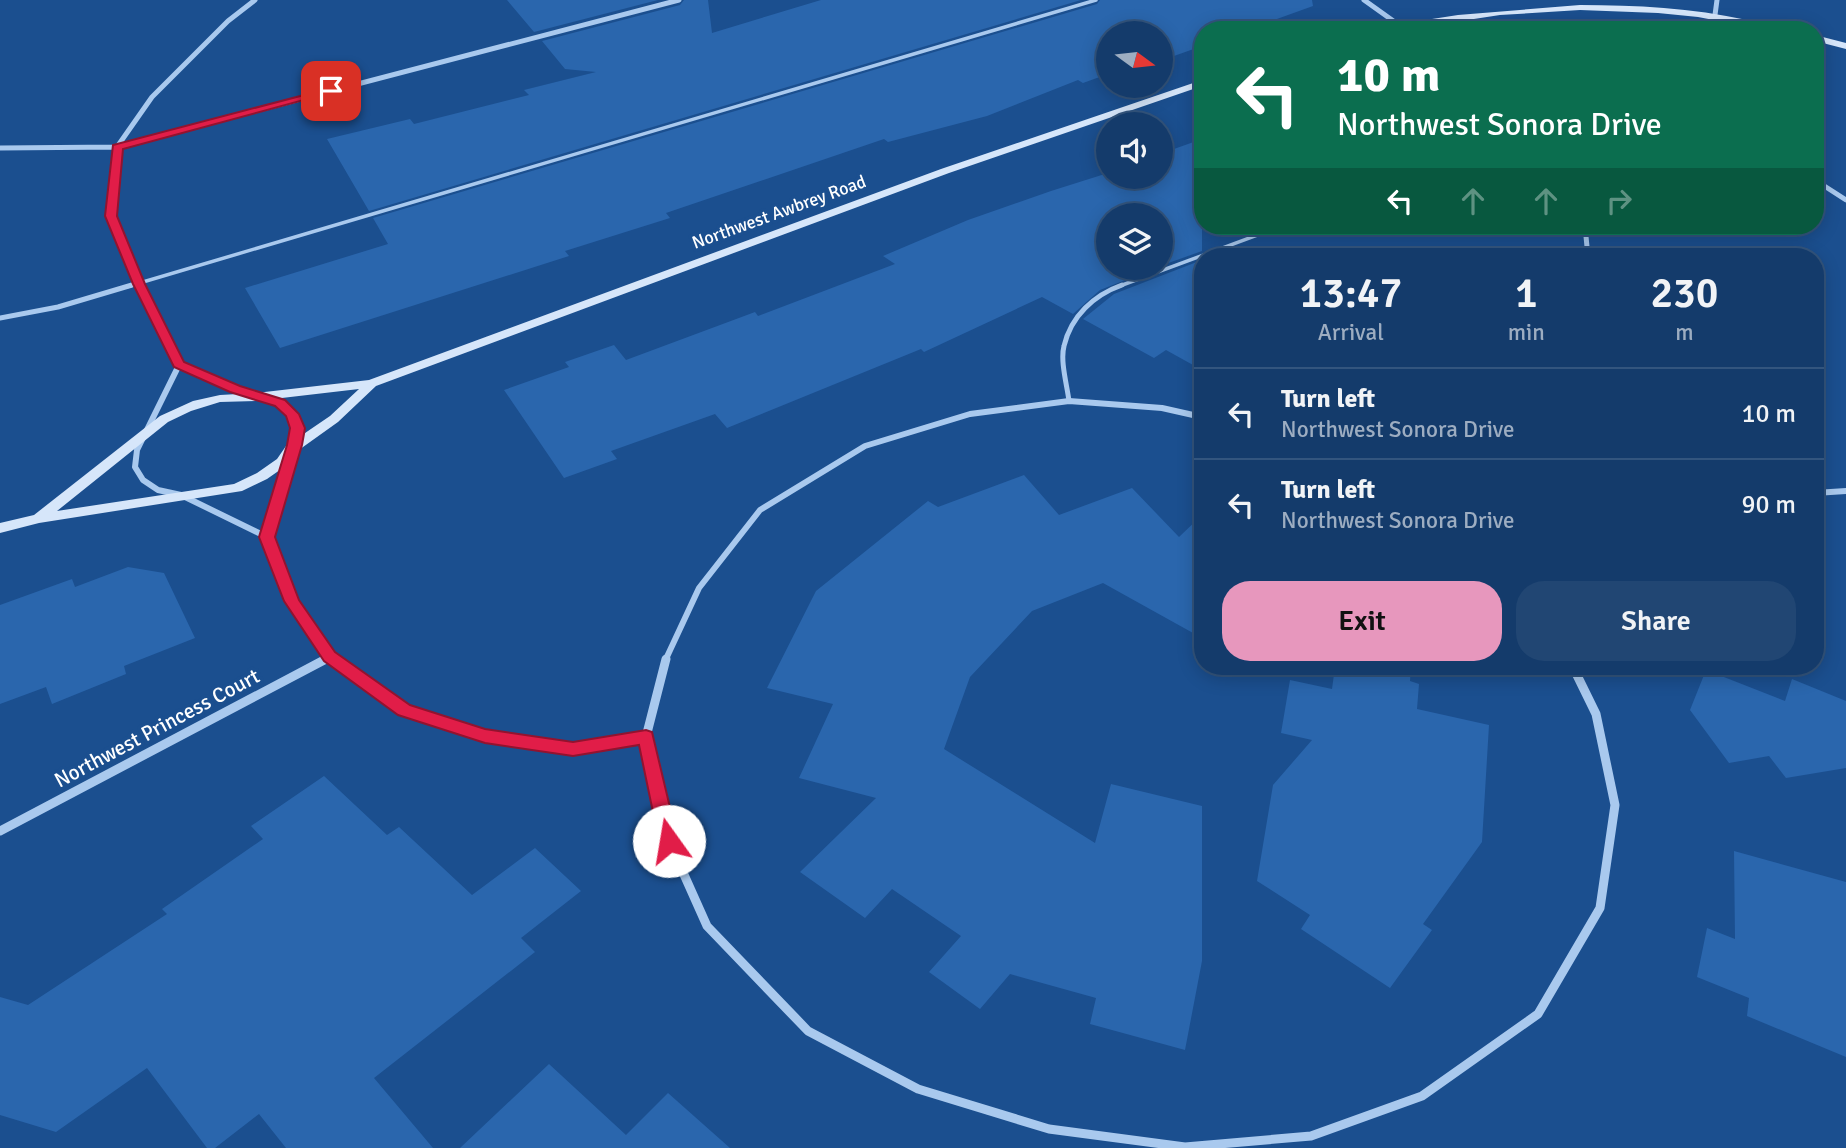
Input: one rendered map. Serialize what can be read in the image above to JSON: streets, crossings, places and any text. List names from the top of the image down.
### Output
{
  "streets": {
    "street": ["Northwest Awbrey Road", "Northwest Princess Court"]
  },
  "north": "right",
  "page": {
    "turn": ["10 m", "Northwest Sonora Drive"],
    "eta": [
      "13:47",
      "Arrival",
      "1",
      "min",
      "230",
      "m"
    ],
    "list": [
      {
        "name": "Turn left",
        "note": "Northwest Sonora Drive",
        "value": "10 m"
      },
      {
        "name": "Turn left",
        "note": "Northwest Sonora Drive",
        "value": "90 m"
      }
    ],
    "buttons": ["Exit", "Share"]
  }
}
